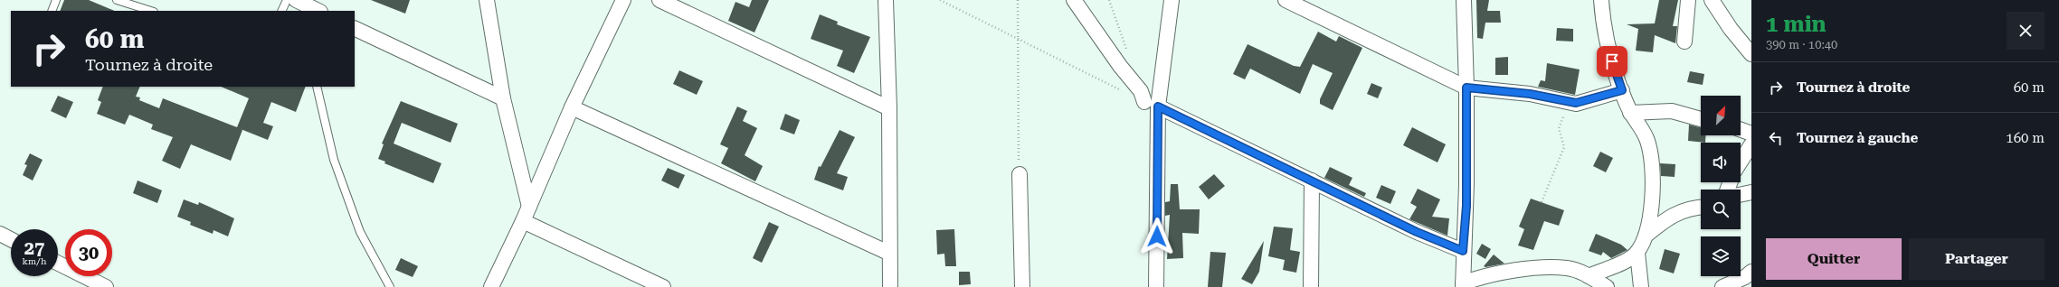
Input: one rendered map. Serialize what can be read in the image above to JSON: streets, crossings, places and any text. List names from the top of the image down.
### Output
{
  "north": "top right",
  "page": {
    "heading": ["1 min", "390 m · 10:40"],
    "turn": ["60 m", "Tournez à droite"],
    "list": [
      {
        "name": "Tournez à droite",
        "value": "60 m"
      },
      {
        "name": "Tournez à gauche",
        "value": "160 m"
      }
    ],
    "speed": "27 km/h",
    "limit": "30",
    "buttons": ["Quitter", "Partager"]
  }
}
